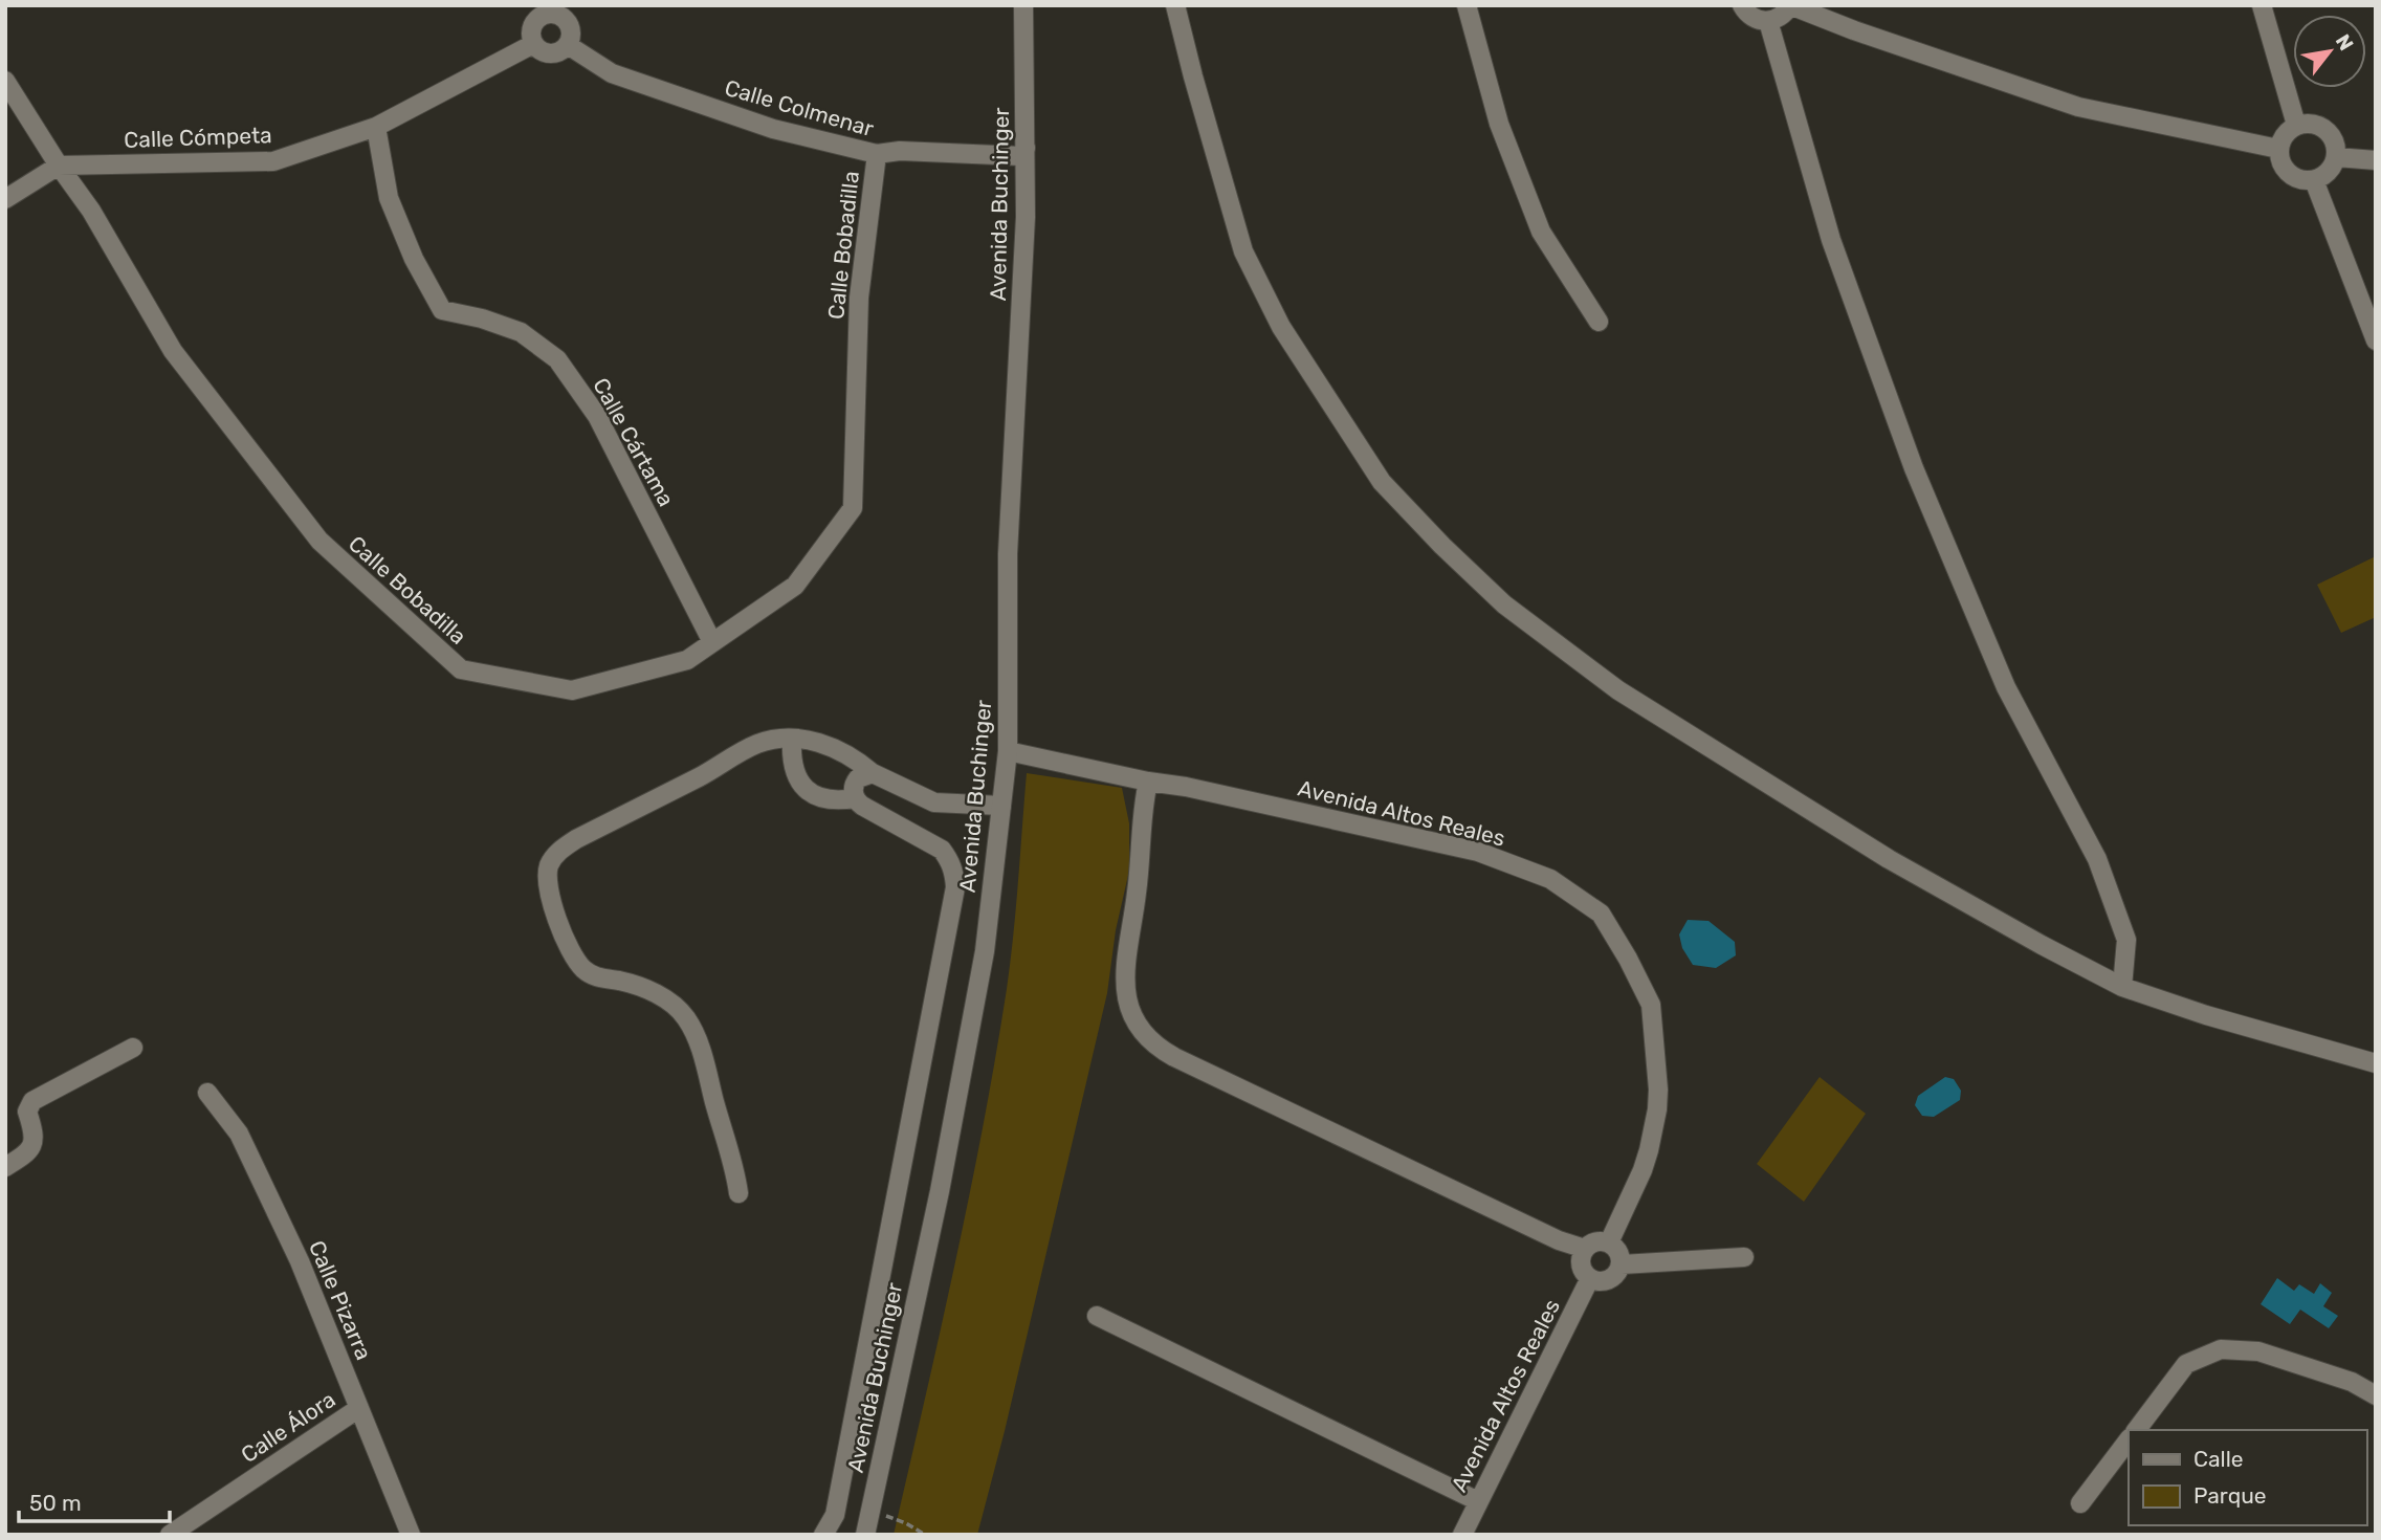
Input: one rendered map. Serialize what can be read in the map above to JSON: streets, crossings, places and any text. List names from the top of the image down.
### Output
{
  "streets": {
    "street": [
      "Calle Colmenar",
      "Calle Cómpeta",
      "Avenida Buchinger",
      "Calle Bobadilla",
      "Calle Cártama",
      "Avenida Altos Reales",
      "Calle Pizarra",
      "Calle Álora"
    ]
  },
  "crossings": [
    ["Calle Colmenar", "Calle Cómpeta"],
    ["Calle Colmenar", "Avenida Buchinger"],
    ["Calle Colmenar", "Calle Bobadilla"],
    ["Calle Cómpeta", "Calle Bobadilla"],
    ["Calle Cómpeta", "Calle Cártama"],
    ["Avenida Buchinger", "Avenida Altos Reales"],
    ["Calle Bobadilla", "Calle Cártama"],
    ["Calle Pizarra", "Calle Álora"]
  ],
  "legend": ["Calle", "Parque"],
  "scale_bar": "50 m",
  "north": "top right"
}
